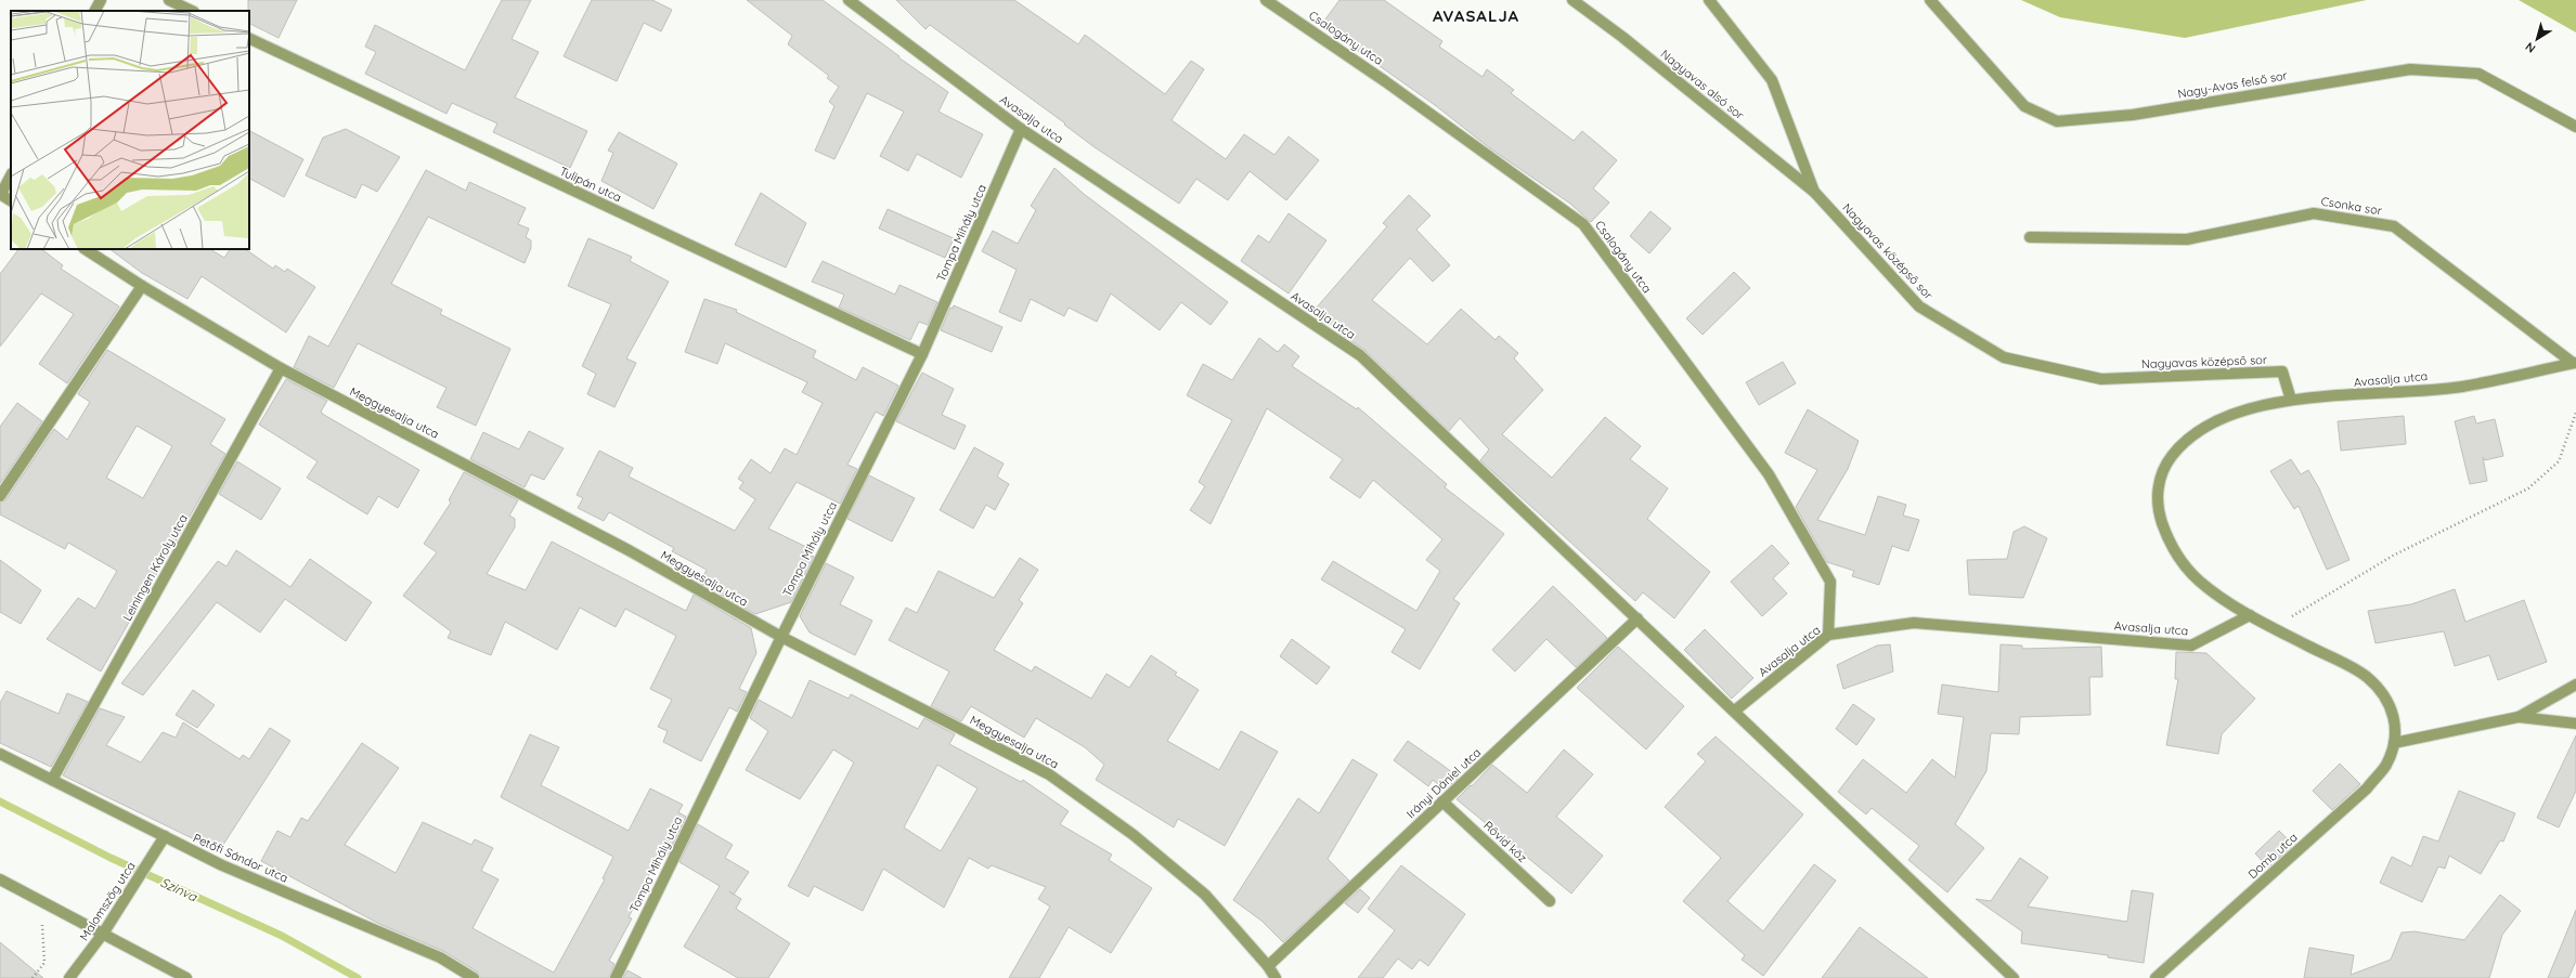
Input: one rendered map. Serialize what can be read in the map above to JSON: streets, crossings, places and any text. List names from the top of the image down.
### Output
{
  "streets": {
    "street": [
      "Csalogány utca",
      "Nagyavas alsó sor",
      "Nagy-Avas felső sor",
      "Avasalja utca",
      "Tulipán utca",
      "Csonka sor",
      "Tompa Mihály utca",
      "Nagyavas középső sor",
      "Meggyesalja utca",
      "Leiningen Károly utca",
      "Irányi Dániel utca",
      "Rövid köz",
      "Domb utca",
      "Petőfi Sándor utca",
      "Malomszög utca"
    ]
  },
  "crossings": [
    ["Csalogány utca", "Avasalja utca"],
    ["Nagyavas alsó sor", "Nagyavas középső sor"],
    ["Avasalja utca", "Csonka sor"],
    ["Avasalja utca", "Tompa Mihály utca"],
    ["Avasalja utca", "Nagyavas középső sor"],
    ["Avasalja utca", "Irányi Dániel utca"],
    ["Avasalja utca", "Domb utca"],
    ["Tulipán utca", "Tompa Mihály utca"],
    ["Tompa Mihály utca", "Meggyesalja utca"],
    ["Meggyesalja utca", "Leiningen Károly utca"],
    ["Meggyesalja utca", "Irányi Dániel utca"],
    ["Leiningen Károly utca", "Petőfi Sándor utca"],
    ["Irányi Dániel utca", "Rövid köz"],
    ["Petőfi Sándor utca", "Malomszög utca"]
  ],
  "districts": ["AVASALJA"],
  "water": ["Szinva"],
  "north": "bottom left"
}
